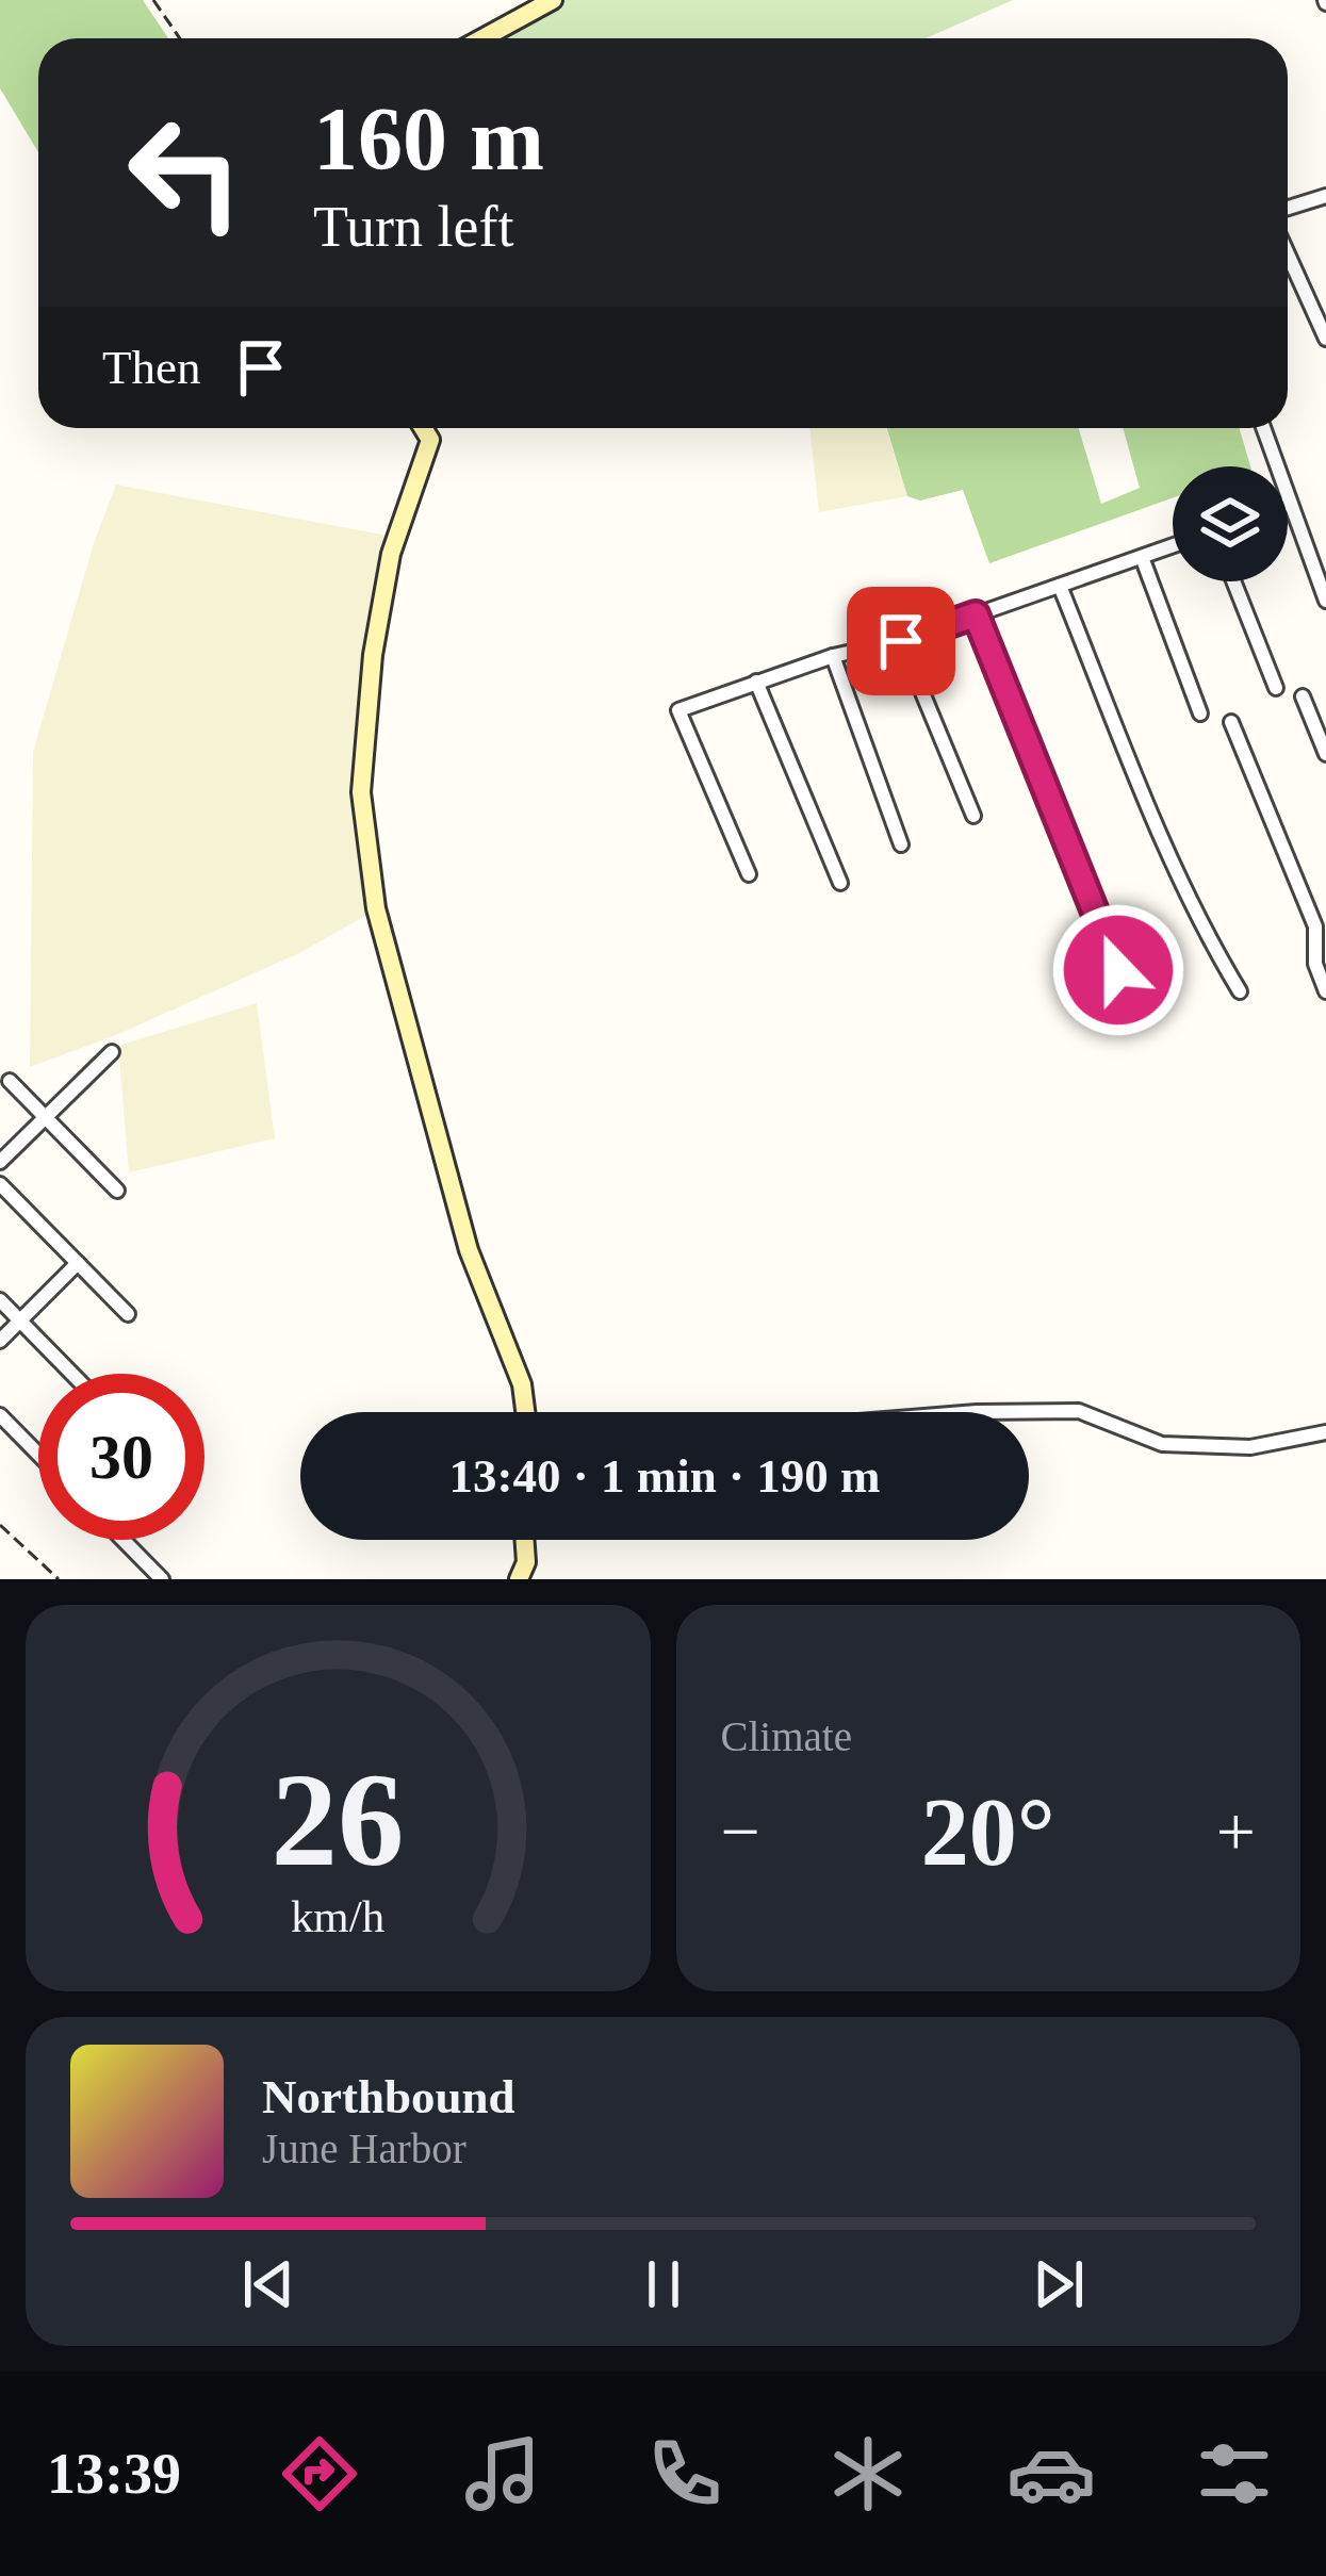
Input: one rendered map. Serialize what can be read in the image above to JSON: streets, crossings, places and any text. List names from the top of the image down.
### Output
{
  "page": {
    "turn": ["160 m", "Turn left"],
    "then": "Then",
    "limit": "30",
    "trip": "13:40 · 1 min · 190 m",
    "tile": "Climate",
    "heat": ["−", "20°", "+"],
    "song": ["Northbound", "June Harbor"],
    "tabs": "13:39",
    "gauge": ["26", "km/h"]
  }
}
